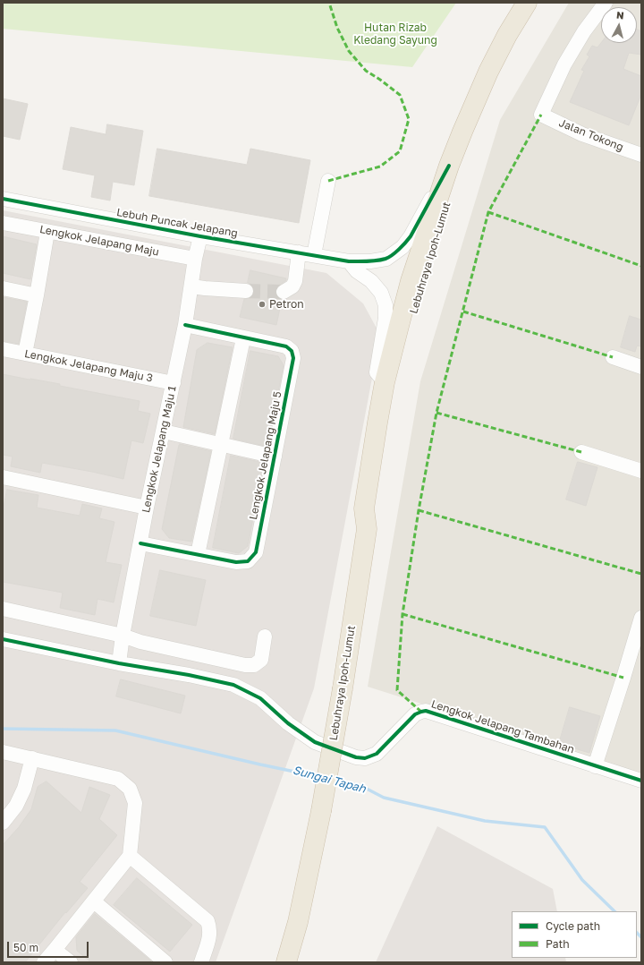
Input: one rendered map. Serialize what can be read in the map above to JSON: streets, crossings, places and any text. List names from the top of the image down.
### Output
{
  "streets": {
    "highway": ["Lebuhraya Ipoh-Lumut"],
    "street": [
      "Jalan Tokong",
      "Lebuh Puncak Jelapang",
      "Lengkok Jelapang Maju",
      "Lengkok Jelapang Maju 3",
      "Lengkok Jelapang Maju 1",
      "Lengkok Jelapang Maju 5",
      "Lengkok Jelapang Tambahan"
    ]
  },
  "crossings": [
    ["Lebuh Puncak Jelapang", "Lebuhraya Ipoh-Lumut"],
    ["Lebuh Puncak Jelapang", "Lengkok Jelapang Maju 1"],
    ["Lengkok Jelapang Maju", "Lengkok Jelapang Maju 1"],
    ["Lengkok Jelapang Maju 3", "Lengkok Jelapang Maju 1"],
    ["Lengkok Jelapang Maju 1", "Lengkok Jelapang Maju 5"],
    ["Lengkok Jelapang Maju 1", "Lengkok Jelapang Tambahan"]
  ],
  "water": ["Sungai Tapah"],
  "parks": ["Hutan Rizab Kledang Sayung"],
  "places": ["Petron"],
  "legend": ["Cycle path", "Path"],
  "scale_bar": "50 m",
  "north": "top"
}
